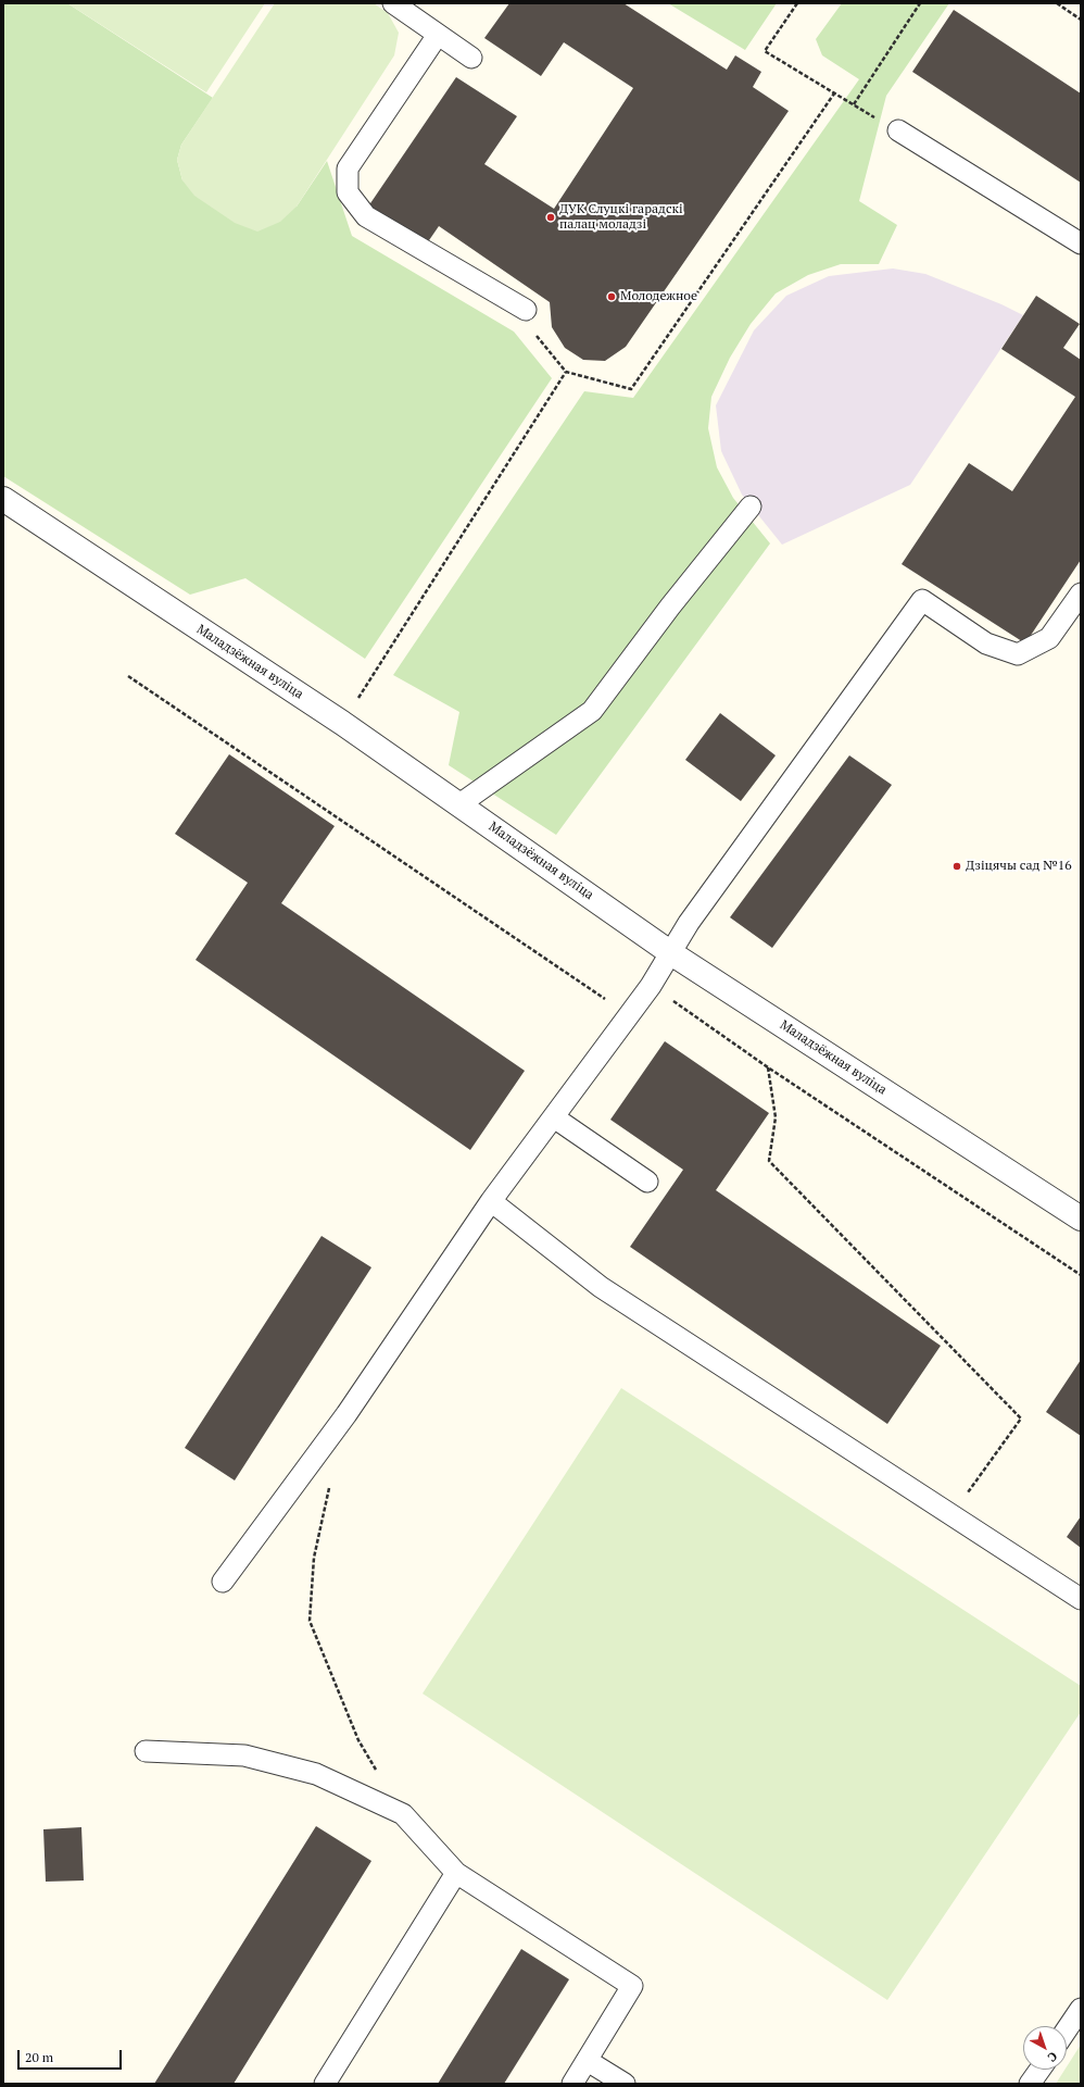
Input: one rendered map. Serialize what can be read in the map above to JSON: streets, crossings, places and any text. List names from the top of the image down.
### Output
{
  "streets": {
    "street": ["Маладзёжная вуліца"]
  },
  "places": ["ДУК Слуцкі гарадскі палац моладзі", "Молодежное", "Дзіцячы сад №16"],
  "scale_bar": "20 m",
  "north": "bottom right"
}
